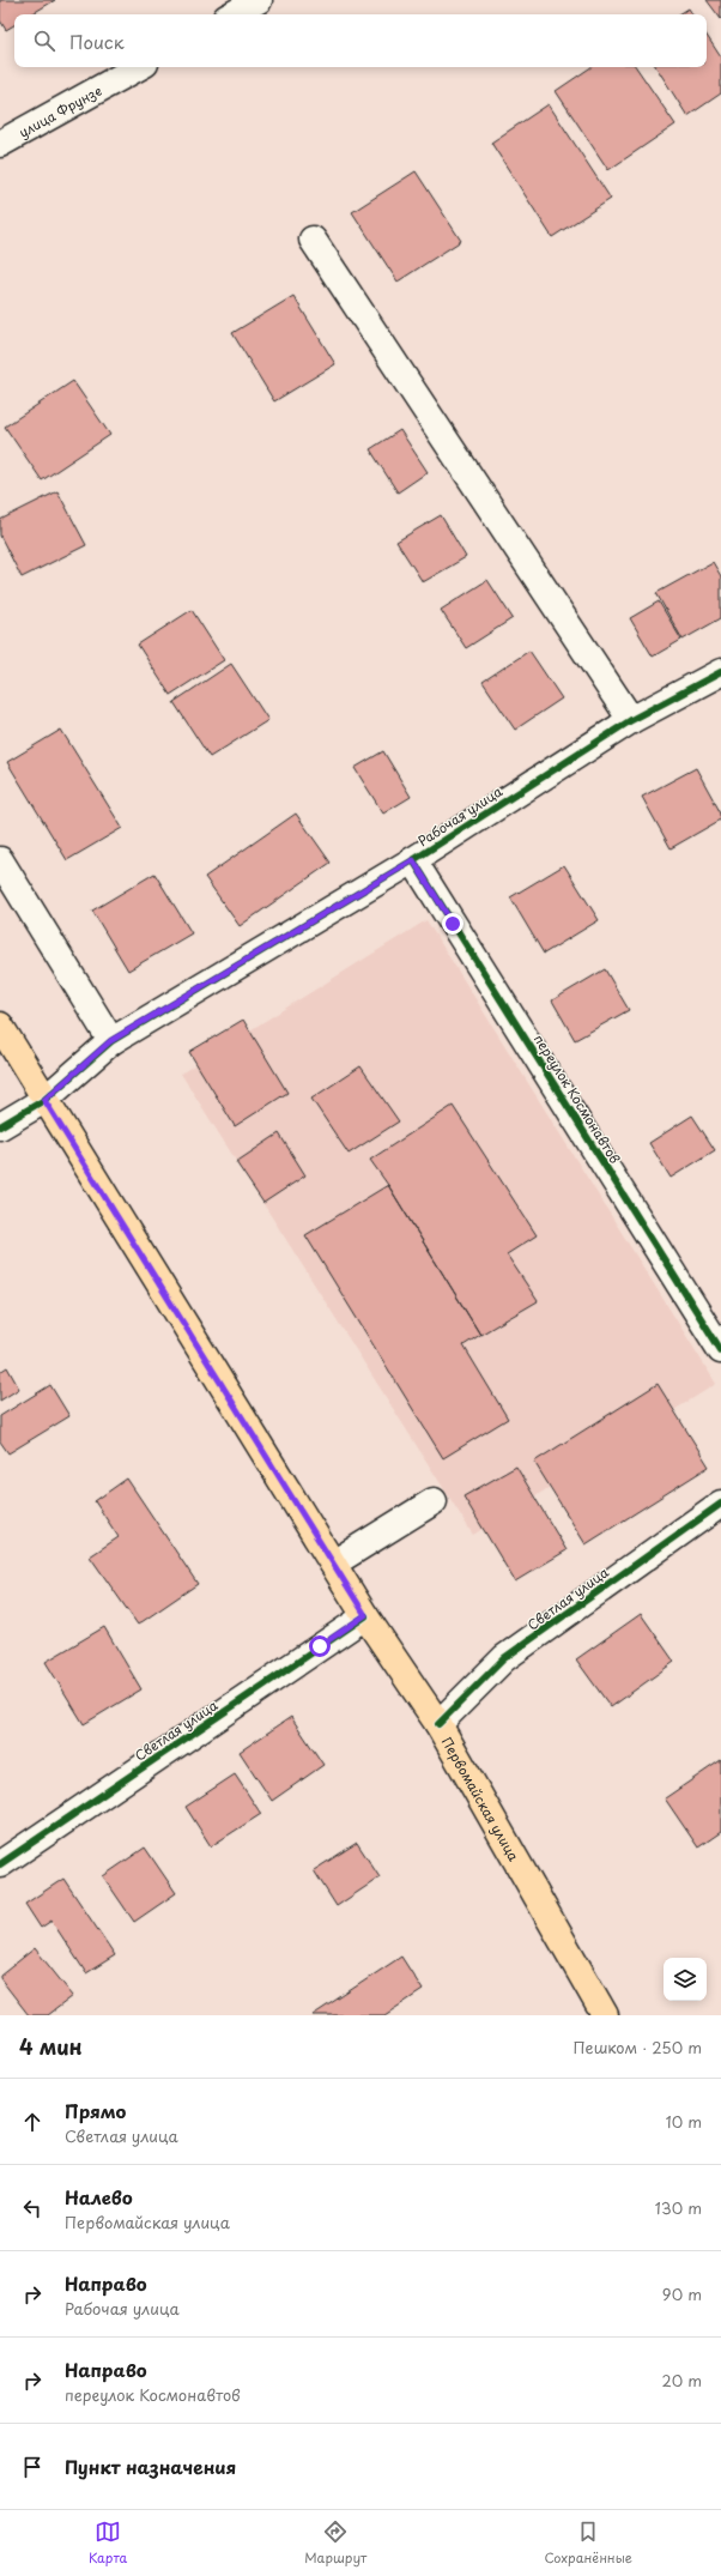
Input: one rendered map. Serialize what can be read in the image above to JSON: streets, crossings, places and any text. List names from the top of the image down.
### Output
{
  "streets": {
    "main road": ["Первомайская улица"],
    "street": [
      "улица Фрунзе",
      "Рабочая улица",
      "переулок Космонавтов",
      "Светлая улица"
    ]
  },
  "crossings": [
    ["Рабочая улица", "переулок Космонавтов"],
    ["Рабочая улица", "Первомайская улица"],
    ["Светлая улица", "Первомайская улица"]
  ],
  "page": {
    "search": "Поиск",
    "heading": ["4 мин", "Пешком · 250 m"],
    "list": [
      ["Прямо", "Светлая улица", "10 m"],
      ["Налево", "Первомайская улица", "130 m"],
      ["Направо", "Рабочая улица", "90 m"],
      ["Направо", "переулок Космонавтов", "20 m"],
      "Пункт назначения"
    ],
    "nav": ["Карта", "Маршрут", "Сохранённые"]
  }
}
